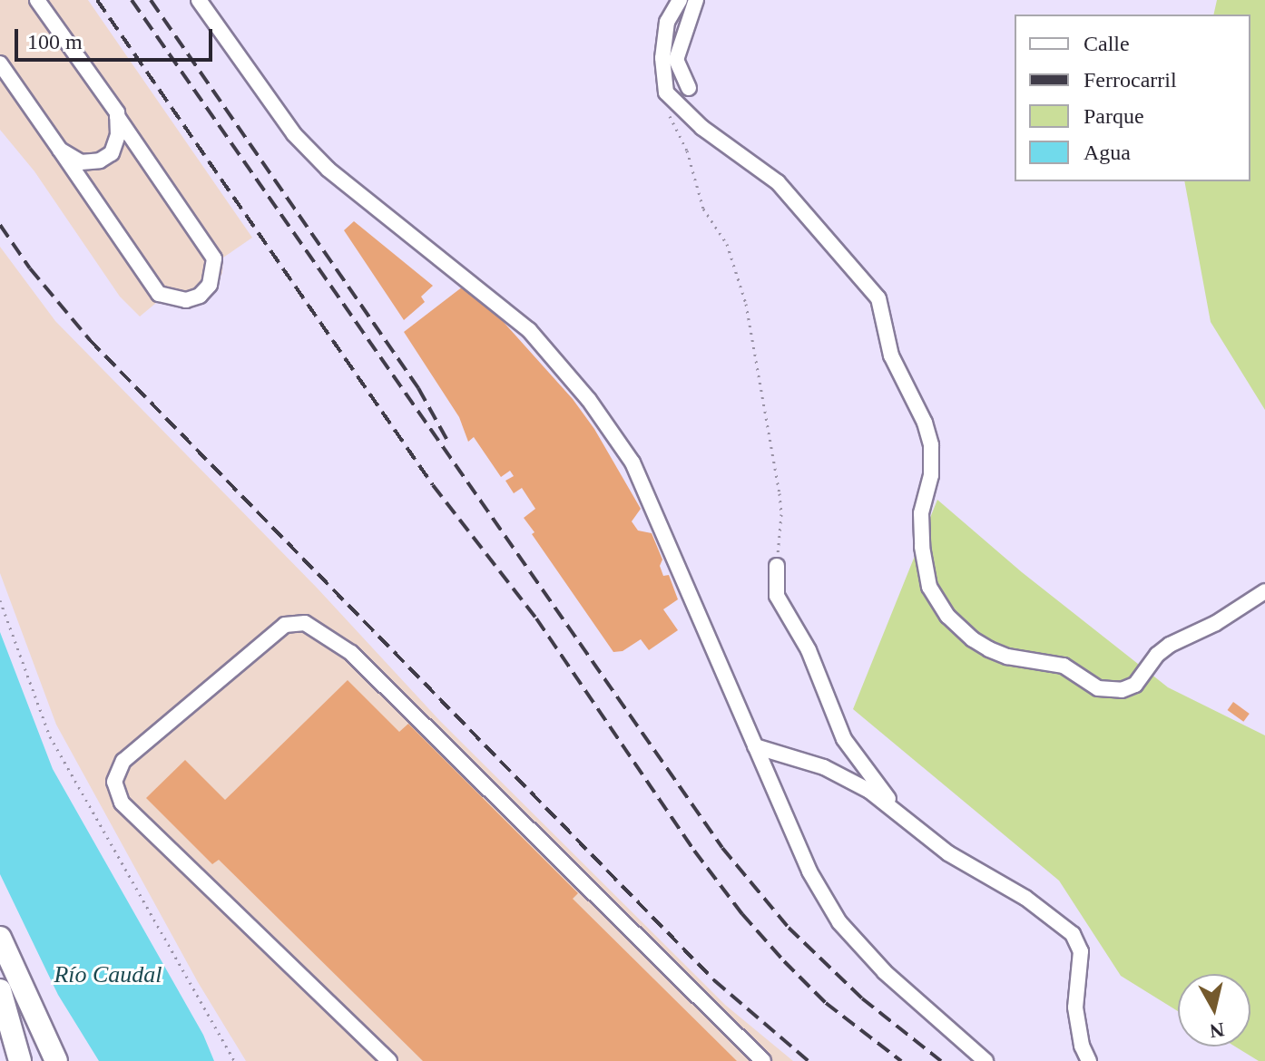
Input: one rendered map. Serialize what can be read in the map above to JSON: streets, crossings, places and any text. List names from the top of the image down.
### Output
{
  "water": ["Río Caudal"],
  "legend": [
    "Calle",
    "Ferrocarril",
    "Parque",
    "Agua"
  ],
  "scale_bar": "100 m",
  "north": "bottom"
}
